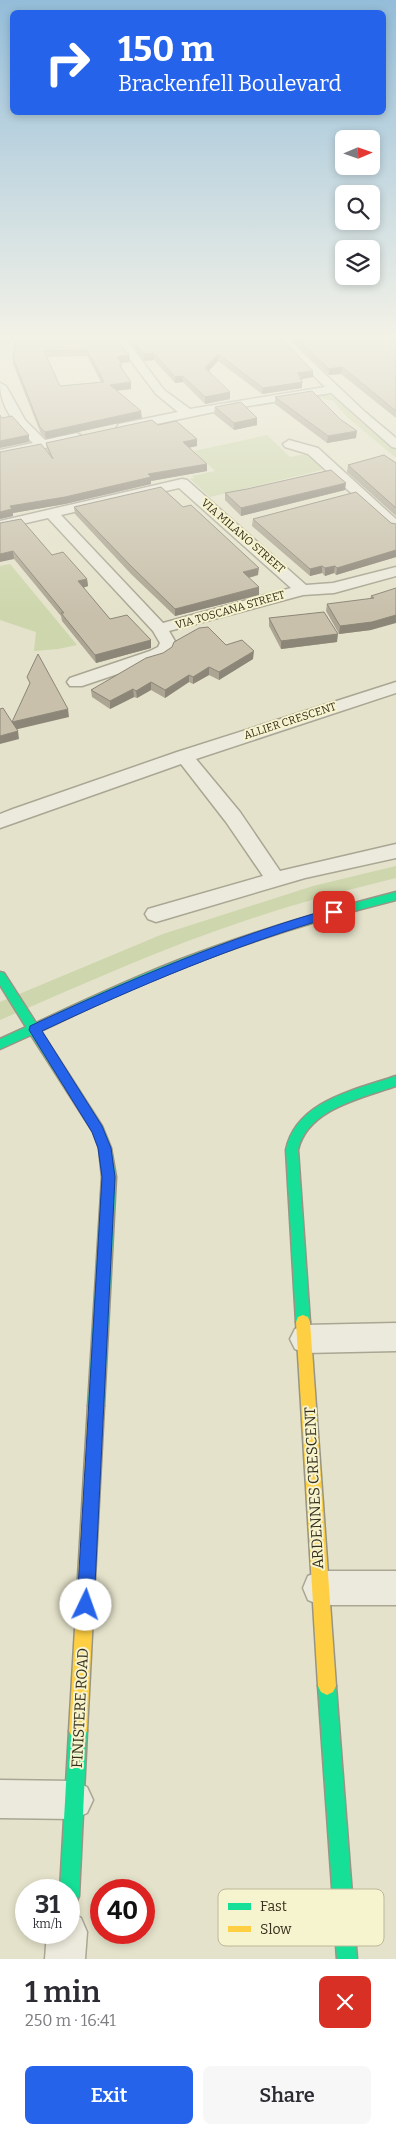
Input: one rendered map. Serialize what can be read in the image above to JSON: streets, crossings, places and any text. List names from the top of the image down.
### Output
{
  "streets": {
    "street": [
      "VIA MILANO STREET",
      "VIA TOSCANA STREET",
      "ALLIER CRESCENT",
      "ARDENNES CRESCENT",
      "FINISTERE ROAD"
    ]
  },
  "crossings": [
    ["VIA MILANO STREET", "VIA TOSCANA STREET"]
  ],
  "legend": ["Fast", "Slow"],
  "north": "right",
  "page": {
    "turn": ["150 m", "Brackenfell Boulevard"],
    "speed": "31 km/h",
    "limit": "40",
    "heading": ["1 min", "250 m · 16:41"],
    "buttons": ["Exit", "Share"]
  }
}
